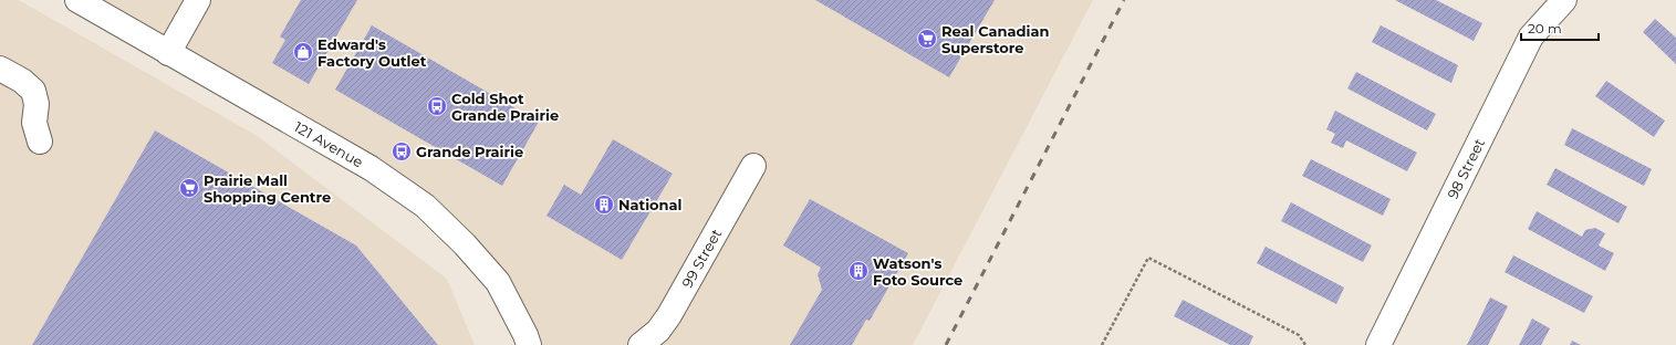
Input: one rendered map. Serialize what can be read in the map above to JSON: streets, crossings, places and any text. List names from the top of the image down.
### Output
{
  "streets": {
    "street": ["121 Avenue", "98 Street", "99 Street"]
  },
  "places": {
    "supermarket": ["Real Canadian Superstore", "Prairie Mall Shopping Centre"],
    "shop": ["Edward's Factory Outlet"],
    "bus stop": ["Cold Shot Grande Prairie", "Grande Prairie"],
    "building": ["National", "Watson's Foto Source"]
  },
  "scale_bar": "20 m"
}
